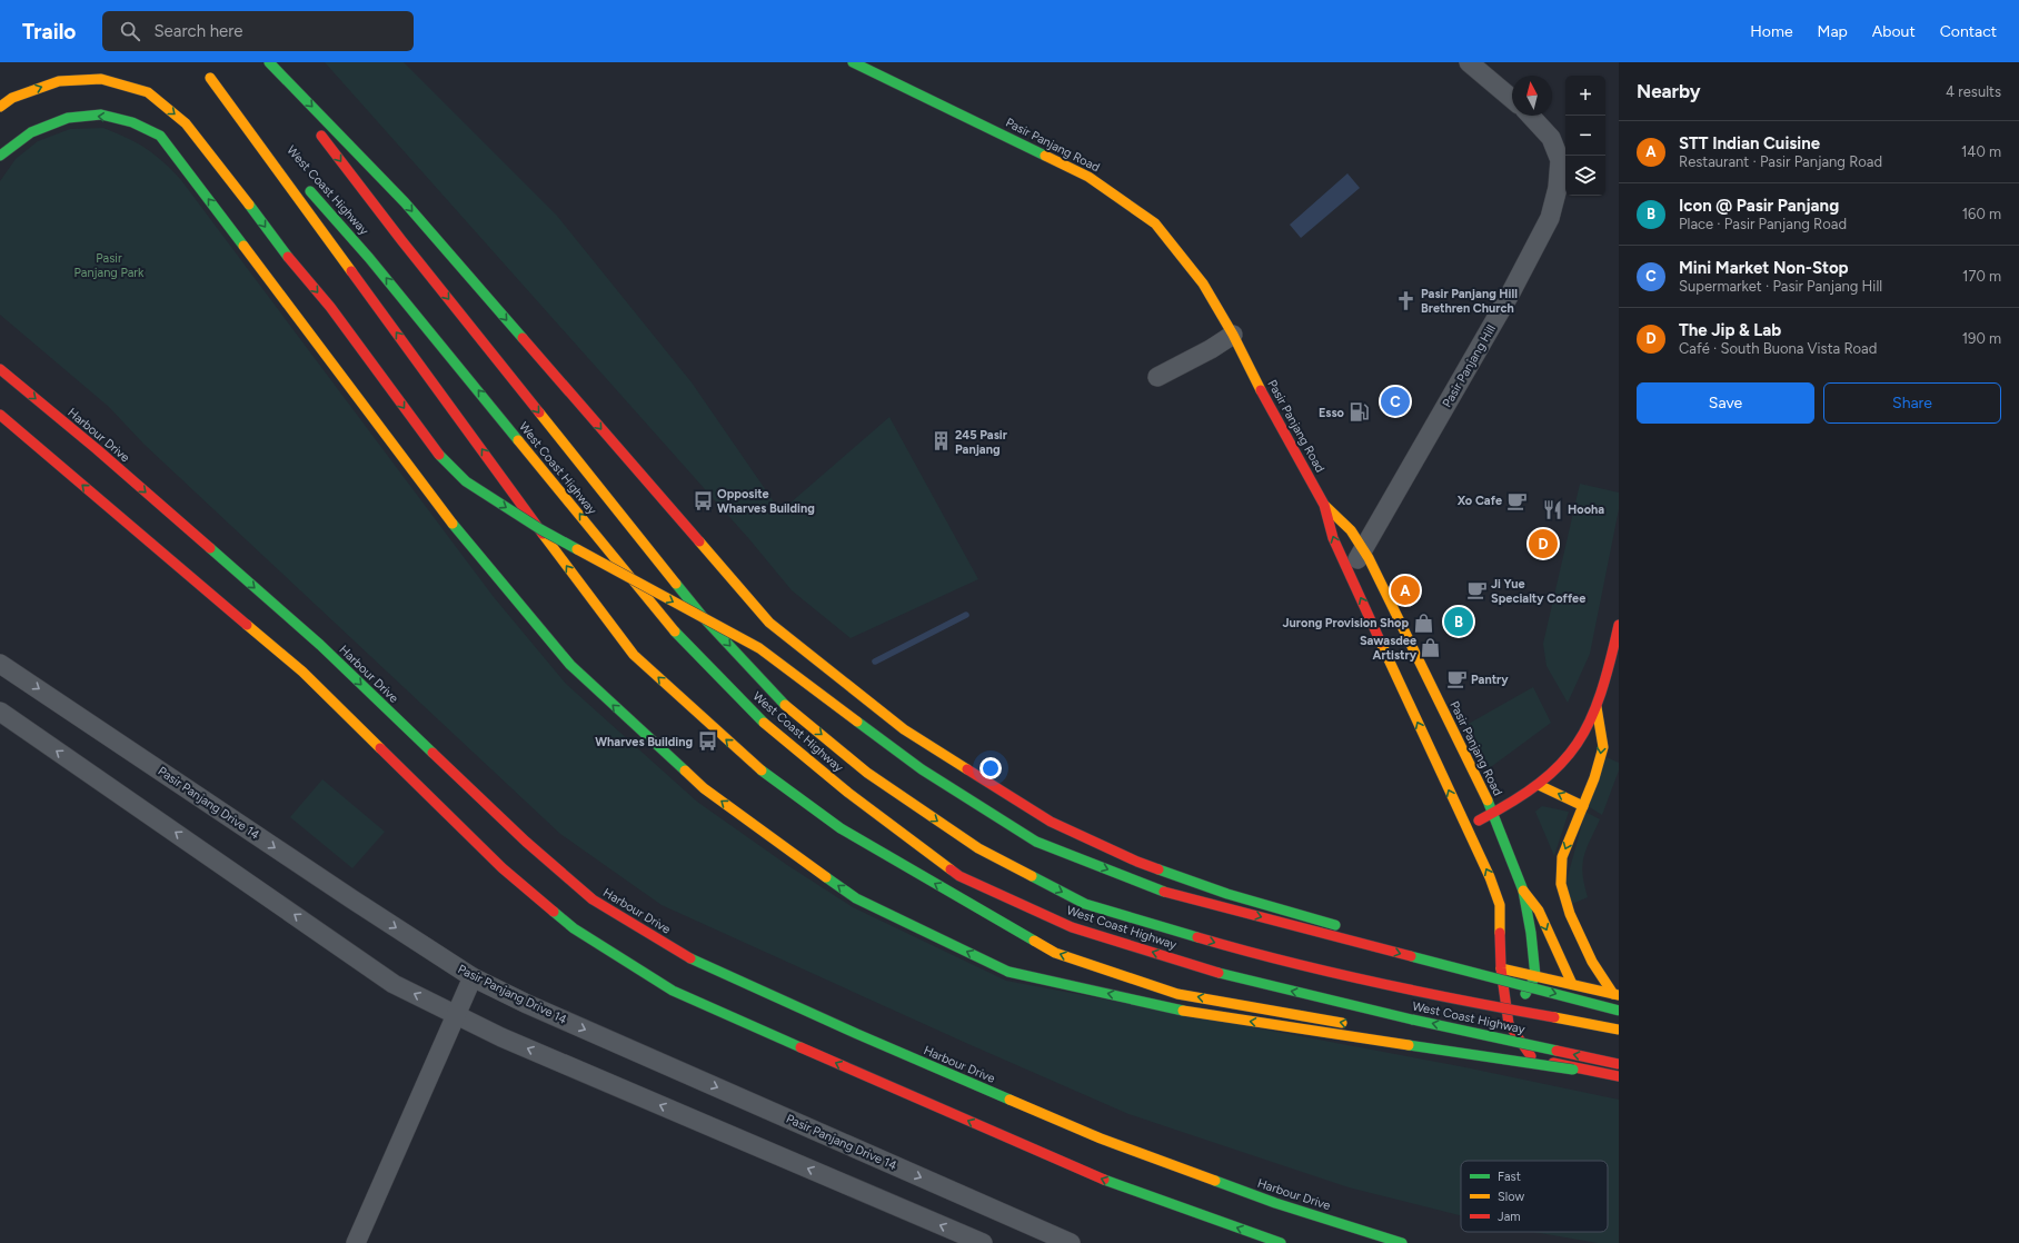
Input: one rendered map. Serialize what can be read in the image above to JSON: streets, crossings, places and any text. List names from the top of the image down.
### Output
{
  "streets": {
    "main road": ["Pasir Panjang Road", "West Coast Highway", "Harbour Drive"],
    "street": ["Pasir Panjang Hill", "Pasir Panjang Drive 14"]
  },
  "crossings": [
    ["Pasir Panjang Road", "Pasir Panjang Hill"]
  ],
  "parks": ["Pasir Panjang Park"],
  "places": {
    "church": ["Pasir Panjang Hill Brethren Church"],
    "fuel station": ["Esso"],
    "building": ["245 Pasir Panjang"],
    "bus stop": ["Opposite Wharves Building", "Wharves Building"],
    "cafe": ["Xo Cafe", "Ji Yue Specialty Coffee", "Pantry"],
    "restaurant": ["Hooha"],
    "shop": ["Jurong Provision Shop", "Sawasdee Artistry"]
  },
  "legend": ["Fast", "Slow", "Jam"],
  "north": "top",
  "page": {
    "header": "Trailo",
    "search": "Search here",
    "nav": [
      "Home",
      "Map",
      "About",
      "Contact"
    ],
    "heading": ["Nearby", "4 results"],
    "map_buttons": ["+", "−"],
    "list": [
      {
        "mark": "A",
        "name": "STT Indian Cuisine",
        "note": "Restaurant · Pasir Panjang Road",
        "value": "140 m"
      },
      {
        "mark": "B",
        "name": "Icon @ Pasir Panjang",
        "note": "Place · Pasir Panjang Road",
        "value": "160 m"
      },
      {
        "mark": "C",
        "name": "Mini Market Non-Stop",
        "note": "Supermarket · Pasir Panjang Hill",
        "value": "170 m"
      },
      {
        "mark": "D",
        "name": "The Jip & Lab",
        "note": "Café · South Buona Vista Road",
        "value": "190 m"
      }
    ],
    "buttons": ["Save", "Share"],
    "pins": [
      "C",
      "D",
      "A",
      "B"
    ]
  }
}
